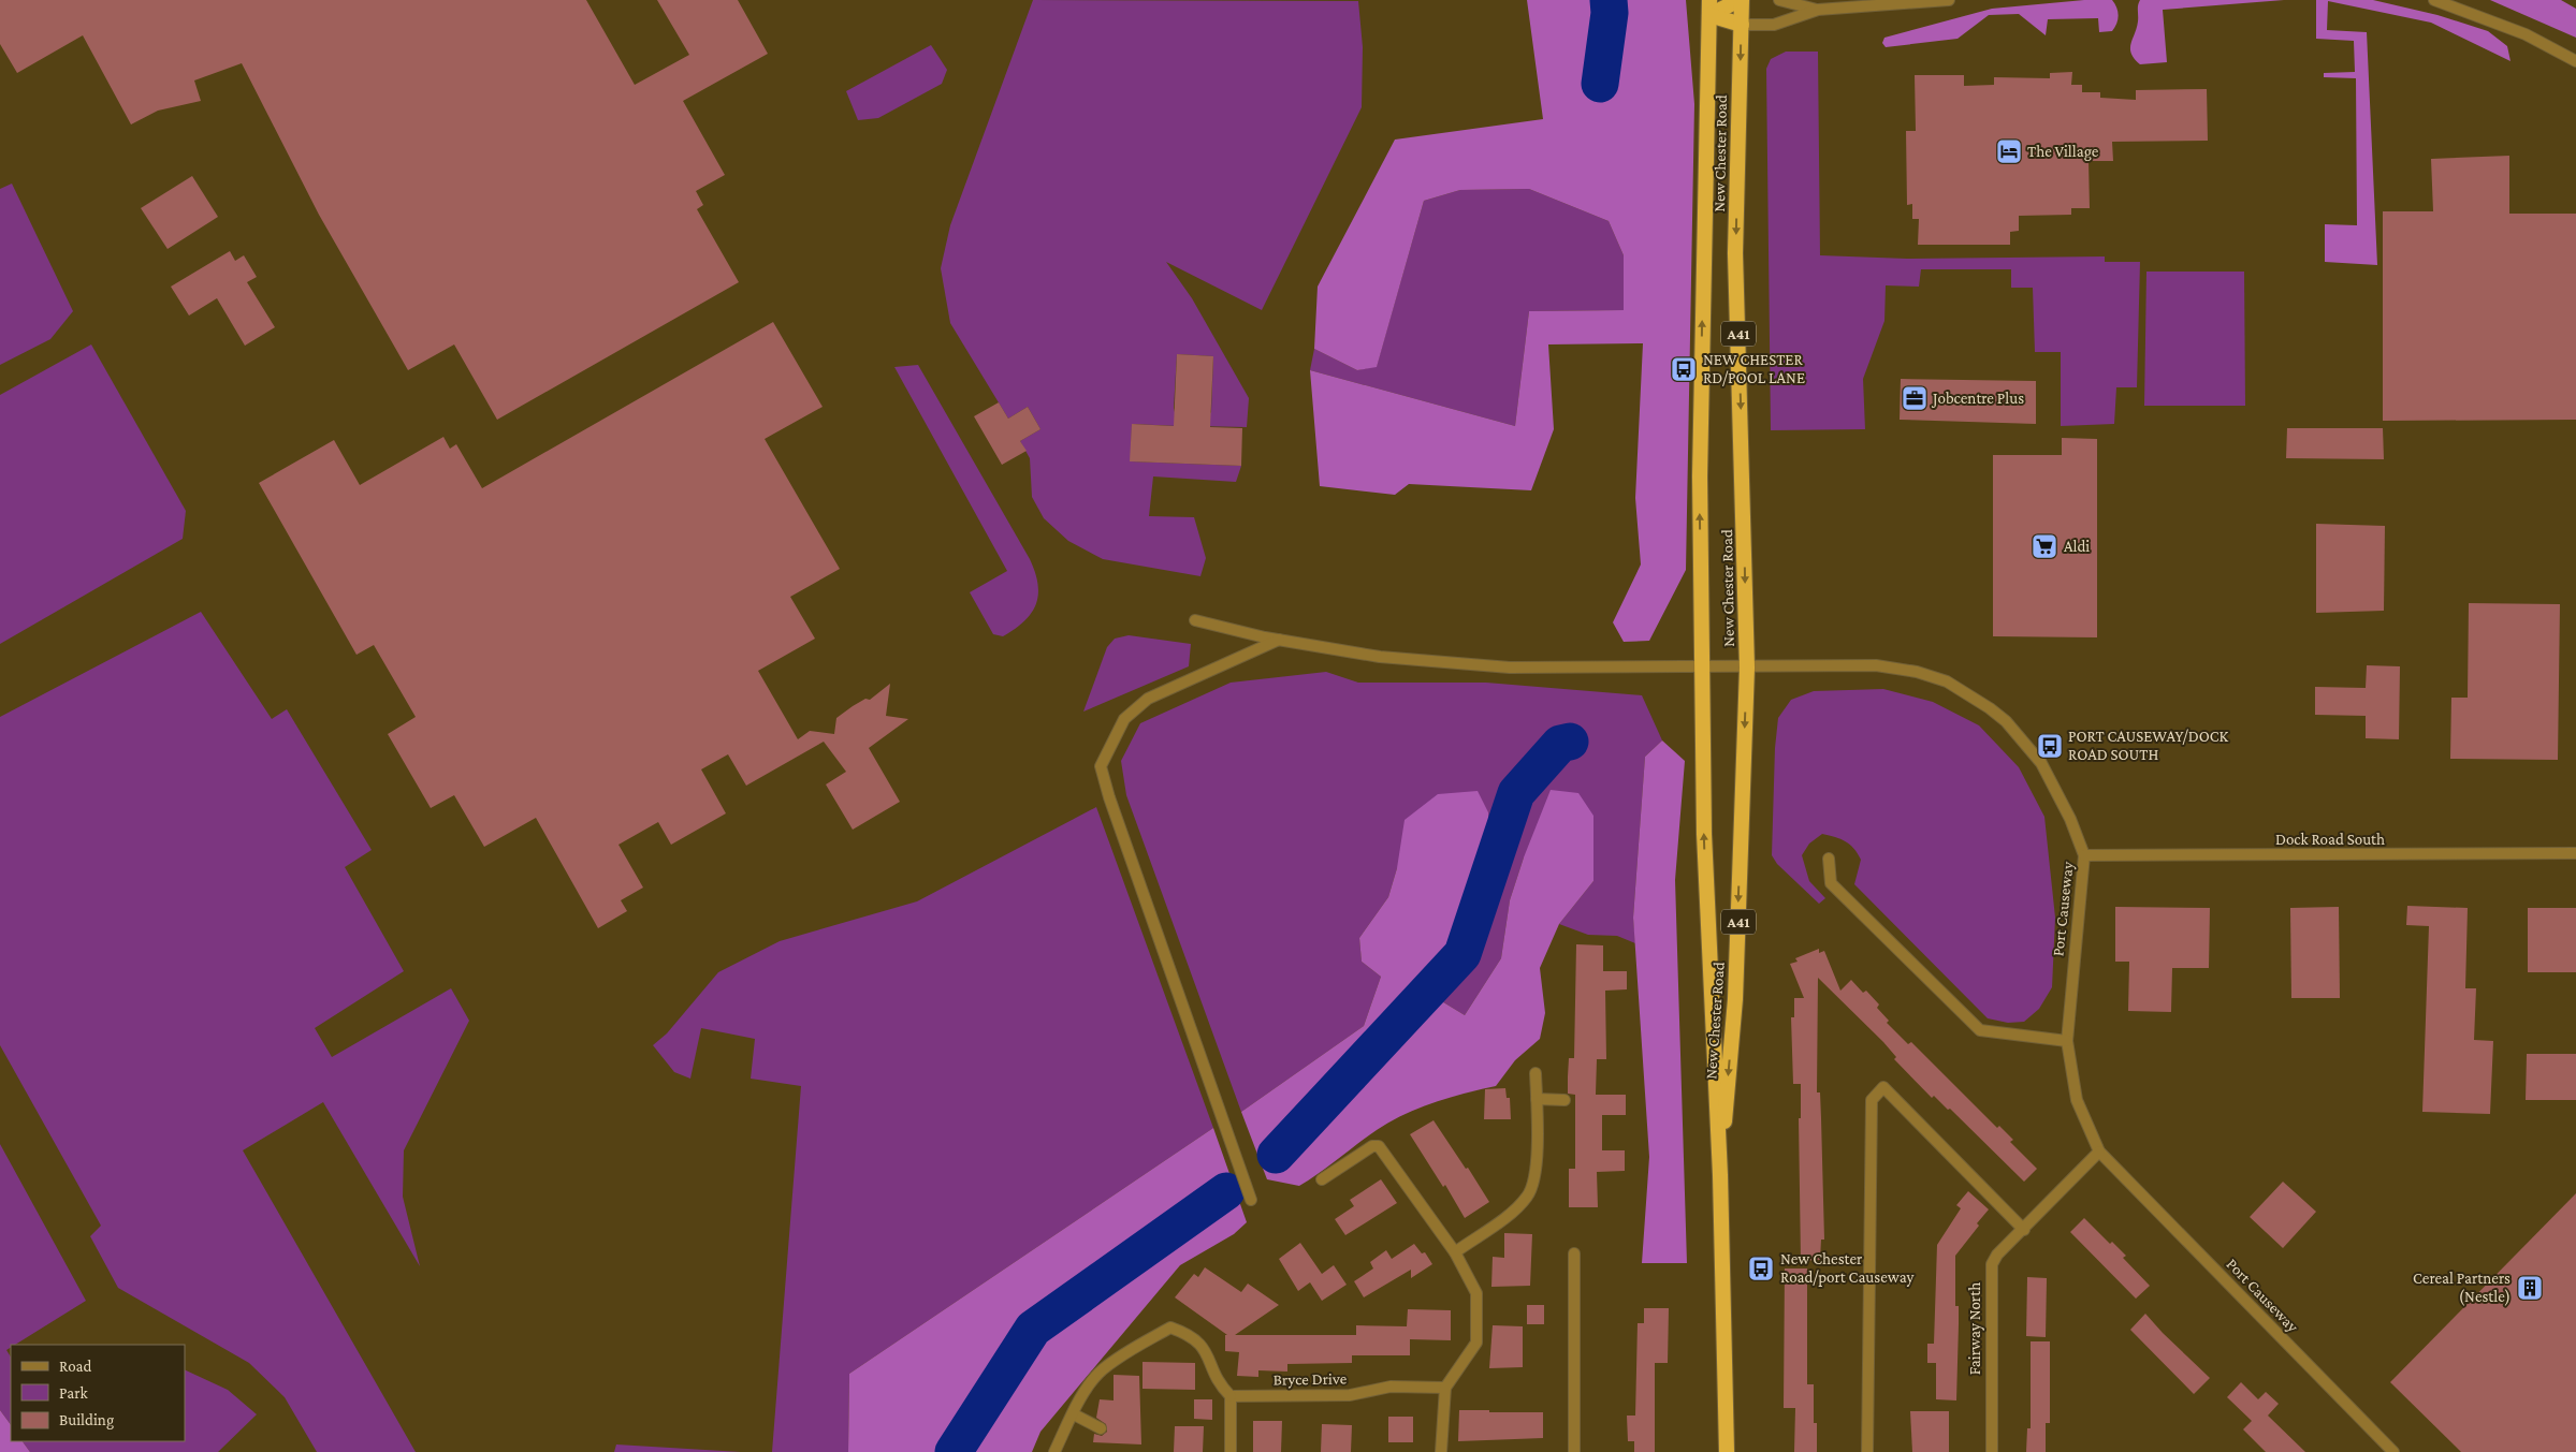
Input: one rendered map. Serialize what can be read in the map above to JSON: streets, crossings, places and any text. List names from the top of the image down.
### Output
{
  "streets": {
    "highway": ["New Chester Road", "A41"],
    "street": [
      "Dock Road South",
      "Port Causeway",
      "Fairway North",
      "Bryce Drive"
    ]
  },
  "crossings": [
    ["New Chester Road", "Port Causeway"],
    ["Dock Road South", "Port Causeway"],
    ["Port Causeway", "Fairway North"]
  ],
  "places": {
    "hotel": ["The Village"],
    "bus stop": ["NEW CHESTER RD/POOL LANE", "PORT CAUSEWAY/DOCK ROAD SOUTH", "New Chester Road/port Causeway"],
    "office": ["Jobcentre Plus"],
    "supermarket": ["Aldi"],
    "building": ["Cereal Partners (Nestle)"]
  },
  "legend": ["Road", "Park", "Building"]
}
